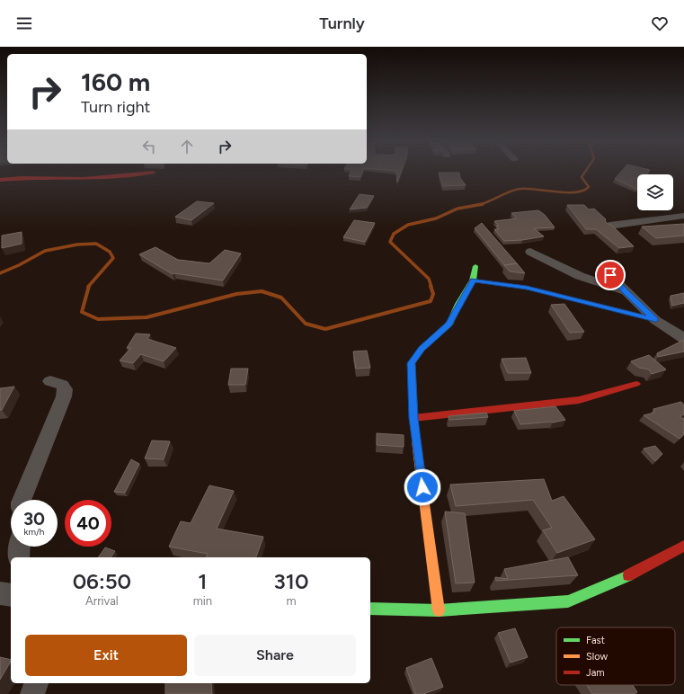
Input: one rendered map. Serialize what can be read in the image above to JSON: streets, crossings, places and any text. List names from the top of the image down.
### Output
{
  "legend": ["Fast", "Slow", "Jam"],
  "page": {
    "header": "Turnly",
    "turn": ["160 m", "Turn right"],
    "speed": "30 km/h",
    "limit": "40",
    "eta": [
      "06:50",
      "Arrival",
      "1",
      "min",
      "310",
      "m"
    ],
    "buttons": ["Exit", "Share"]
  }
}
